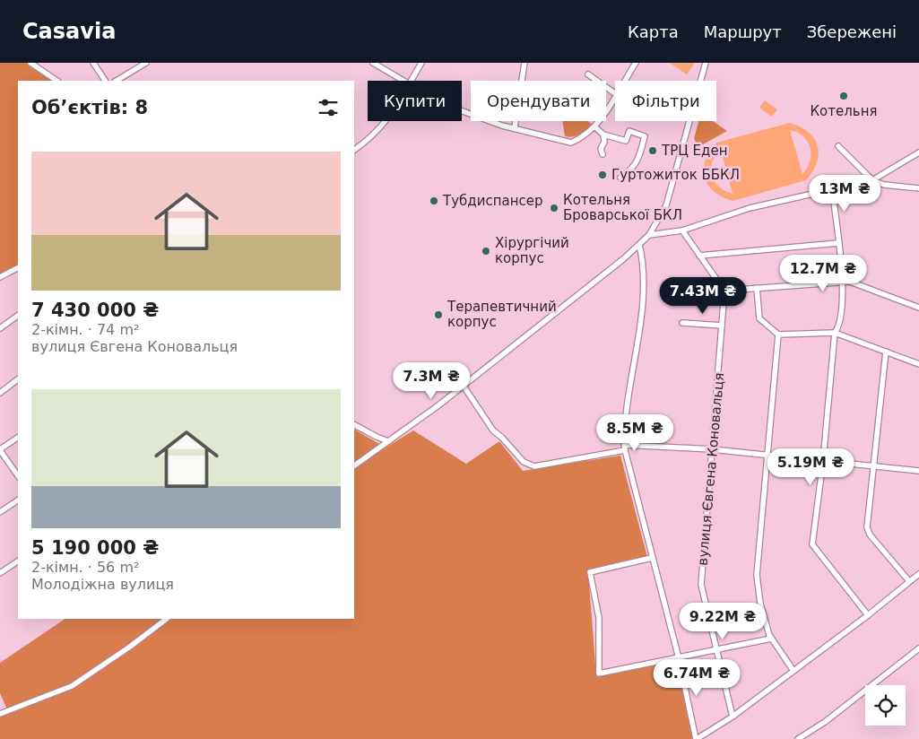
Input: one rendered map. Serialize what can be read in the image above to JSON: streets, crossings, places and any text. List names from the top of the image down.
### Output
{
  "streets": {
    "street": ["вулиця Євгена Коновальця"]
  },
  "places": [
    "Котельня",
    "ТРЦ Еден",
    "Гуртожиток ББКЛ",
    "Тубдиспансер",
    "Котельня Броварської БКЛ",
    "Хірургічий корпус",
    "Терапевтичний корпус"
  ],
  "page": {
    "header": "Casavia",
    "nav": ["Карта", "Маршрут", "Збережені"],
    "chip": ["Купити", "Орендувати", "Фільтри"],
    "heading": "Об’єктів: 8",
    "list": [
      {
        "name": "7 430 000 ₴",
        "note": "2-кімн. · 74 m² · вулиця Євгена Коновальця"
      },
      {
        "name": "5 190 000 ₴",
        "note": "2-кімн. · 56 m² · Молодіжна вулиця"
      }
    ],
    "price": [
      "13M ₴",
      "12.7M ₴",
      "7.43M ₴",
      "7.3M ₴",
      "8.5M ₴",
      "5.19M ₴",
      "9.22M ₴",
      "6.74M ₴"
    ]
  }
}
